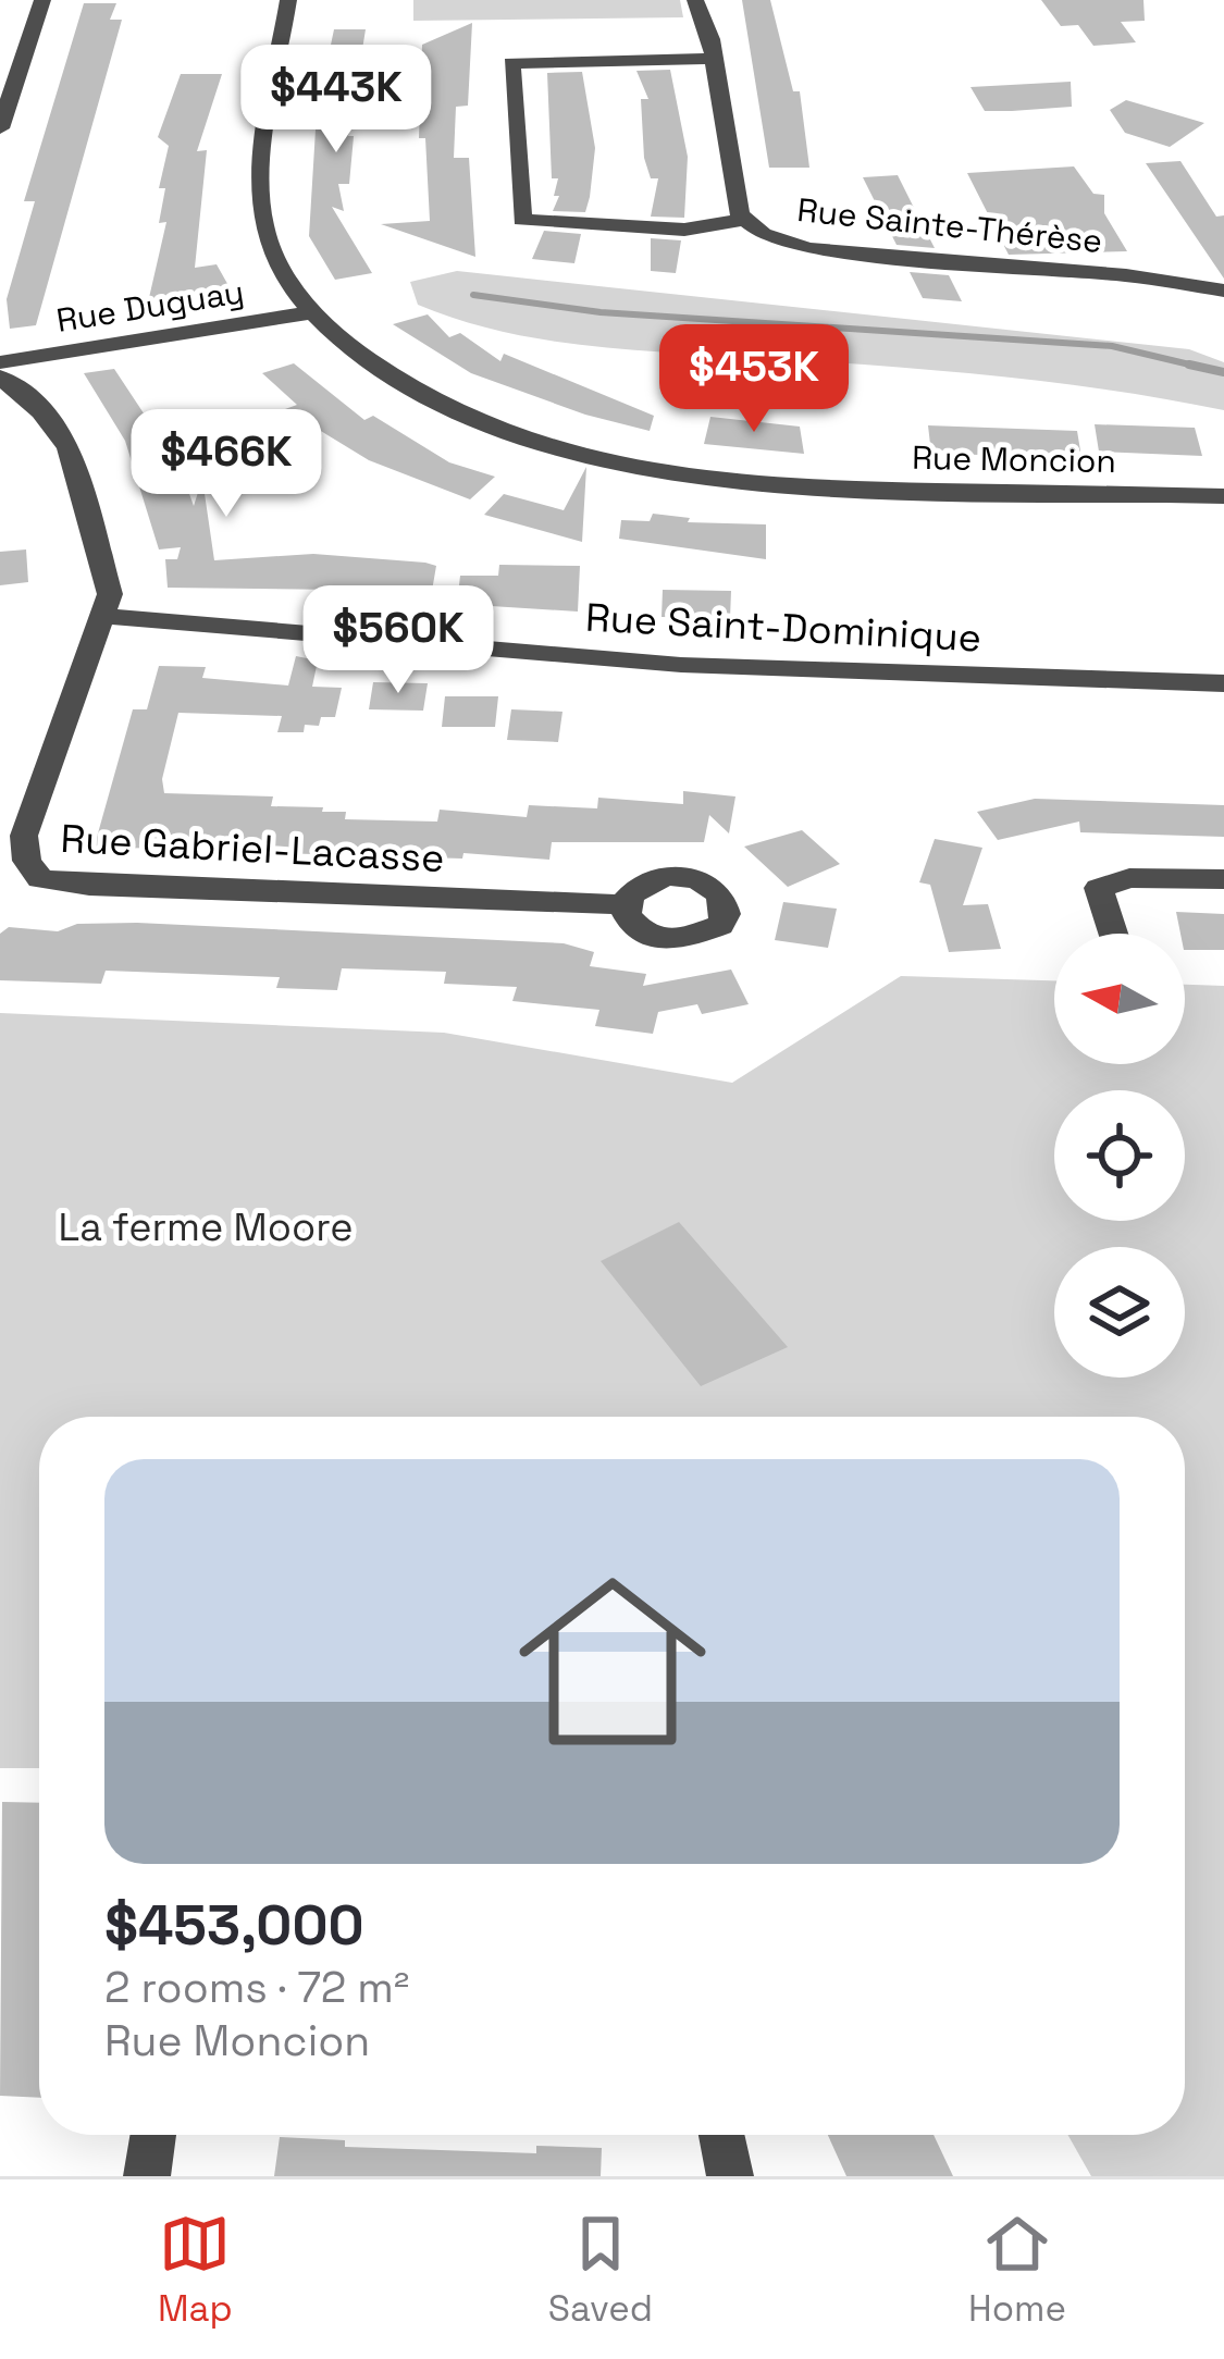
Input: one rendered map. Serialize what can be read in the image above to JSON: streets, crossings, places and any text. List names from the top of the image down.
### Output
{
  "streets": {
    "street": [
      "Rue Sainte-Thérèse",
      "Rue Duguay",
      "Rue Moncion",
      "Rue Saint-Dominique",
      "Rue Gabriel-Lacasse"
    ]
  },
  "crossings": [
    ["Rue Duguay", "Rue Moncion"],
    ["Rue Saint-Dominique", "Rue Gabriel-Lacasse"]
  ],
  "parks": ["La ferme Moore"],
  "north": "left",
  "page": {
    "price": [
      "$443K",
      "$453K",
      "$466K",
      "$560K"
    ],
    "list": [
      {
        "name": "$453,000",
        "note": "2 rooms · 72 m² · Rue Moncion"
      }
    ],
    "tabs": ["Map", "Saved", "Home"]
  }
}
